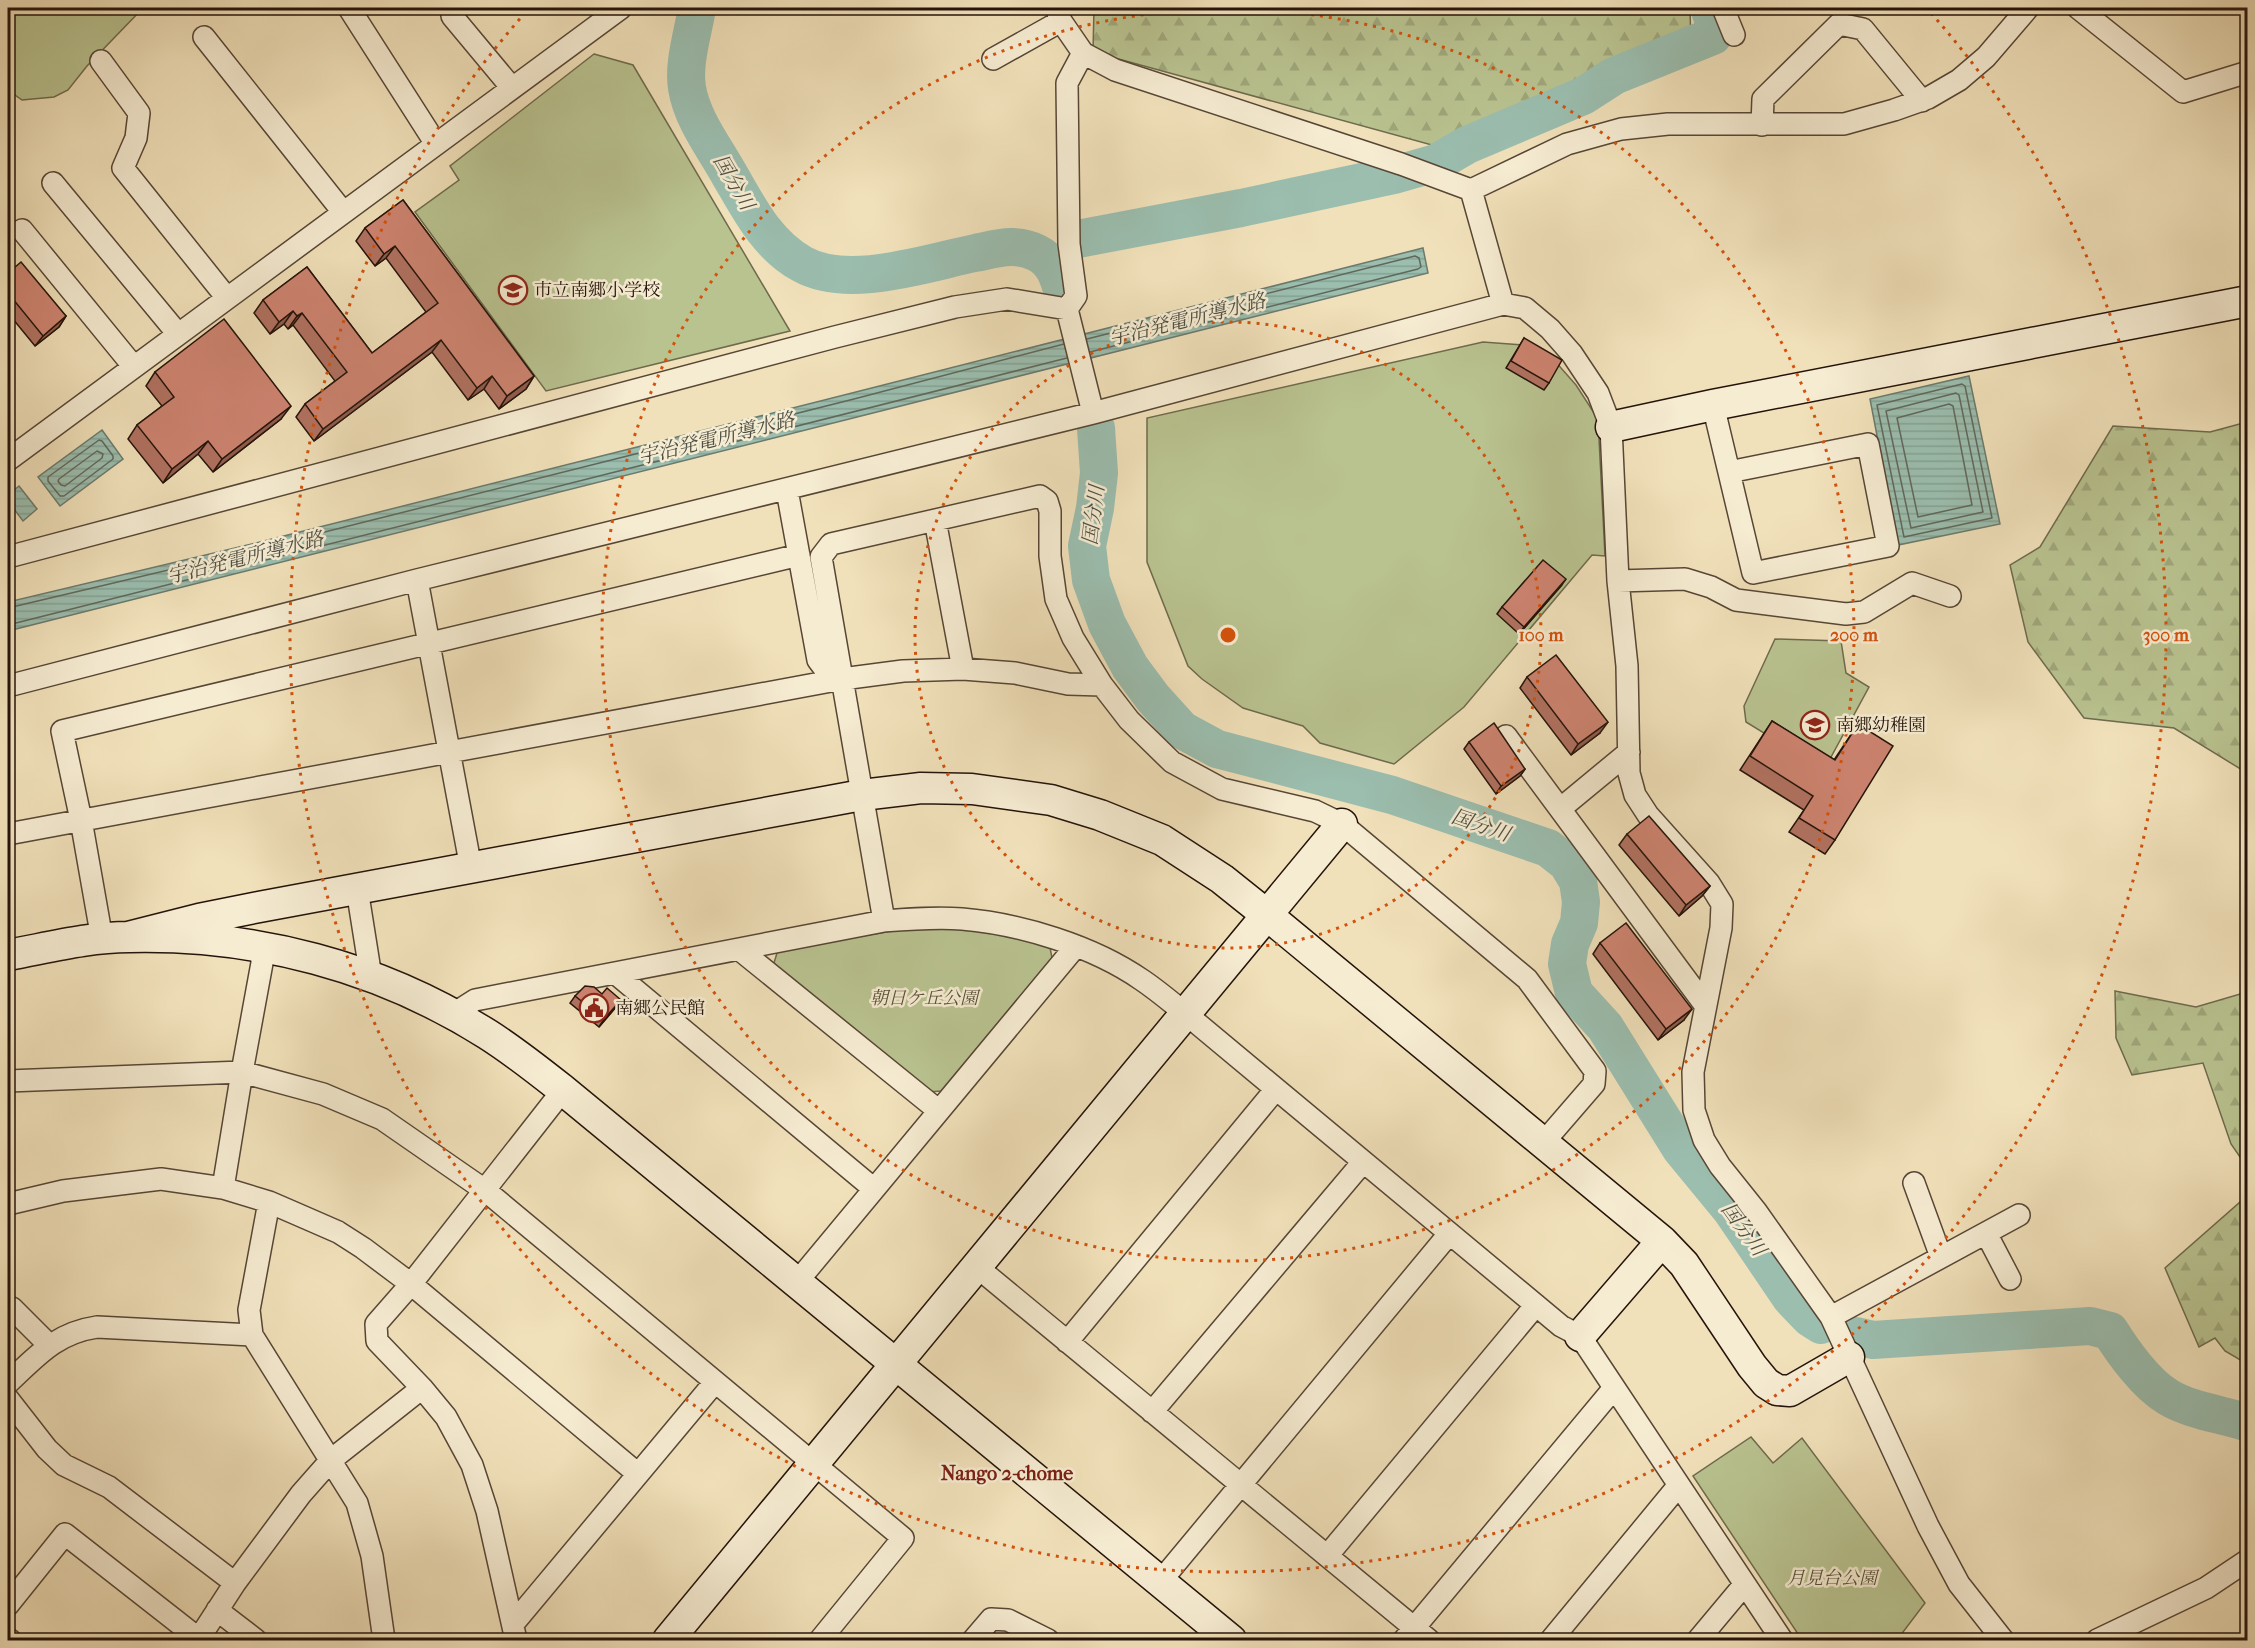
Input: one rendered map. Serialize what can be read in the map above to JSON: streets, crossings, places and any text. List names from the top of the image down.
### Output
{
  "districts": ["Nango 2-chome"],
  "water": ["国分川", "宇治発電所導水路"],
  "parks": ["朝日ケ丘公園", "月見台公園"],
  "places": {
    "school or university": ["市立南郷小学校", "南郷幼稚園"],
    "public building": ["南郷公民館"]
  },
  "rings": ["100 m", "200 m", "300 m"]
}
